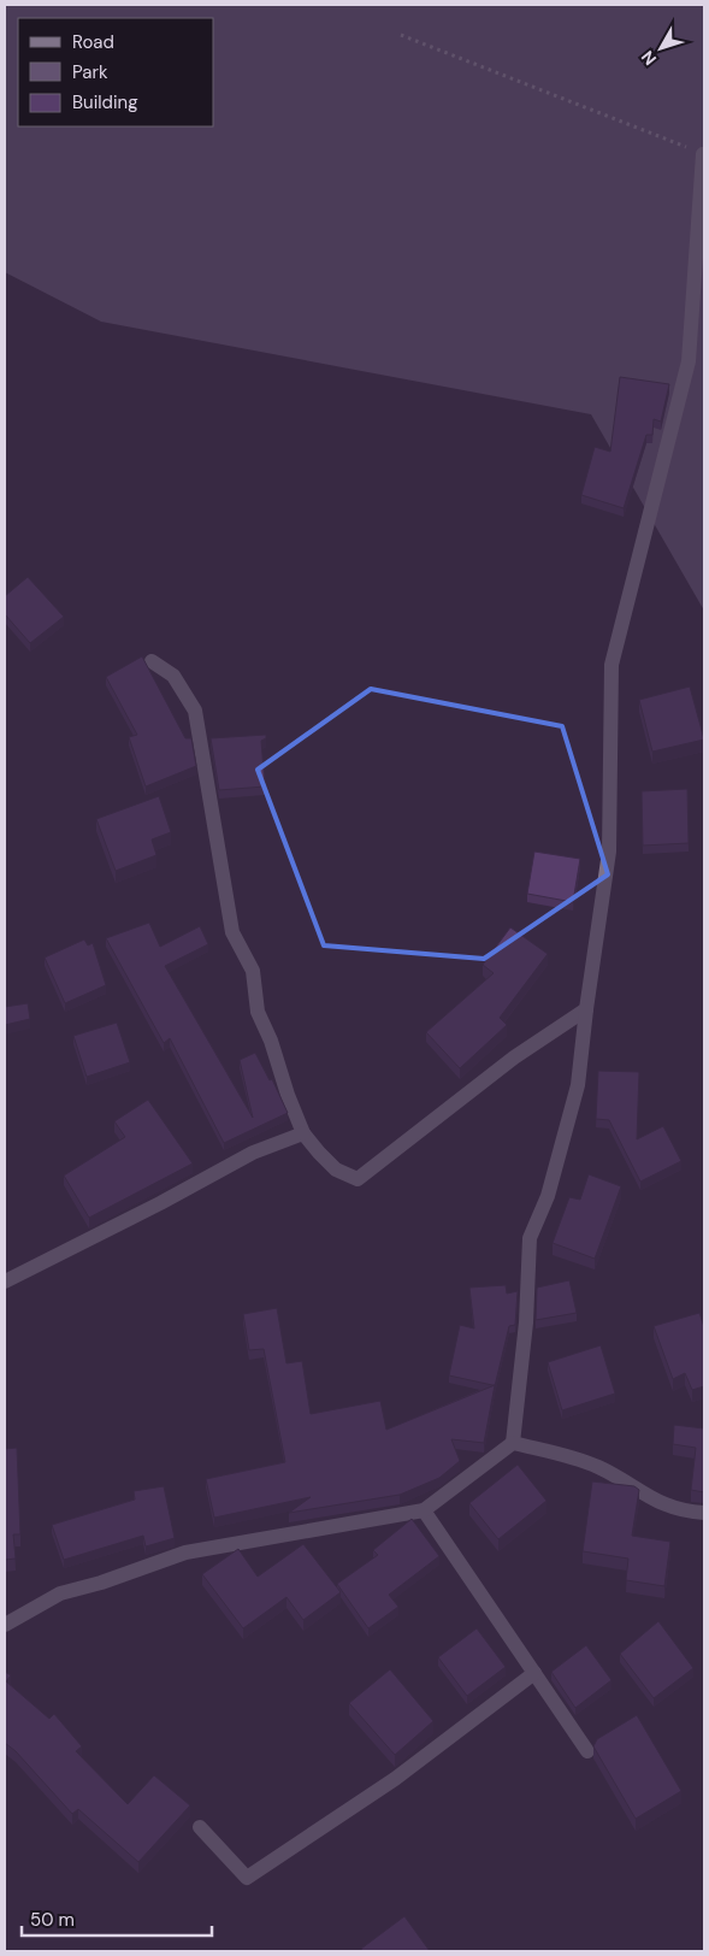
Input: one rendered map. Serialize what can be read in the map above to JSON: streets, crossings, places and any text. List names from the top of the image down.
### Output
{
  "legend": ["Road", "Park", "Building"],
  "scale_bar": "50 m",
  "north": "bottom left"
}
